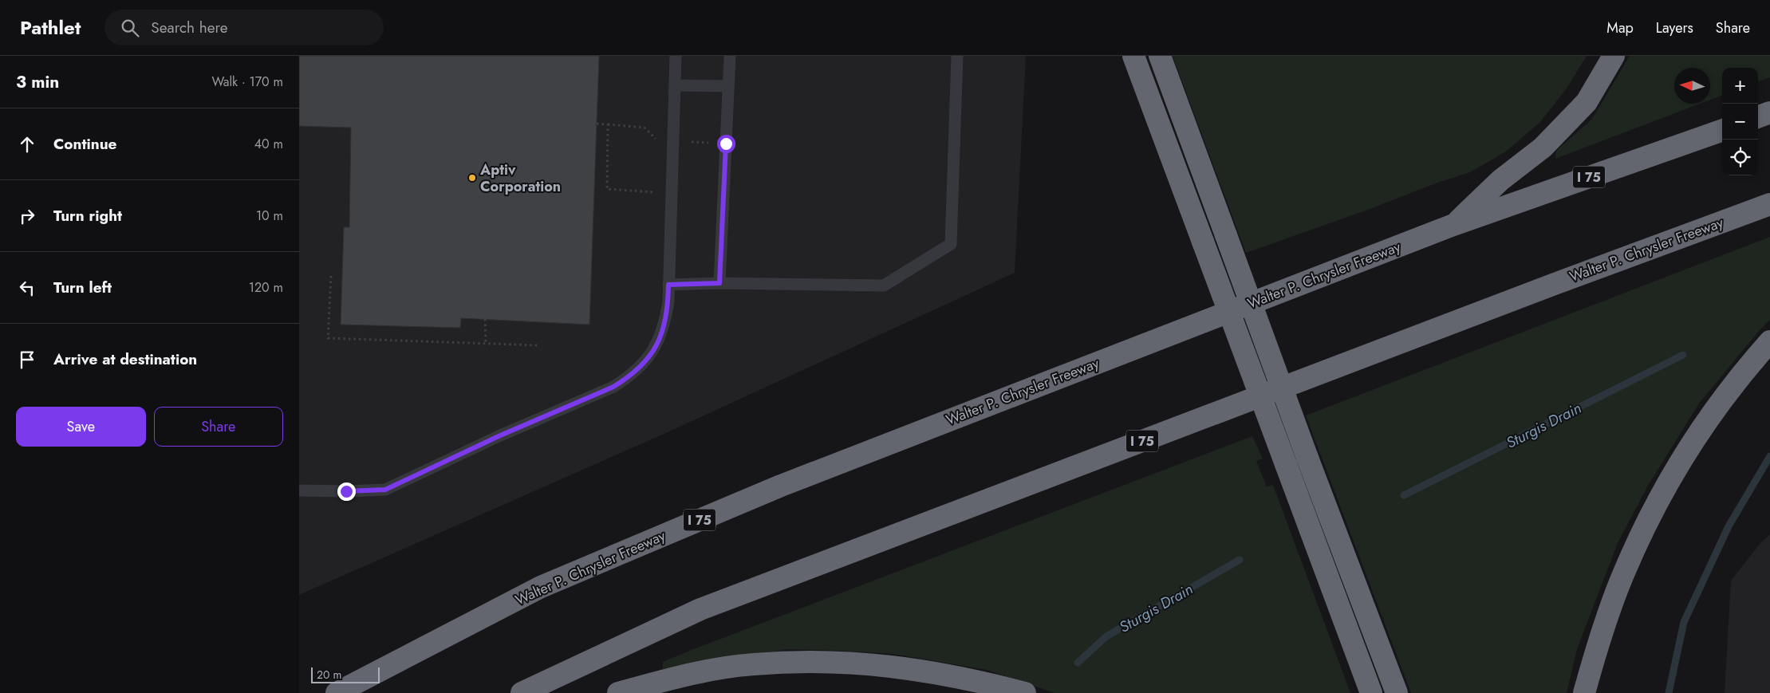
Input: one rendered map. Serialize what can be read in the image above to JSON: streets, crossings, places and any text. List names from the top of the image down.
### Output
{
  "streets": {
    "highway": ["I 75", "Walter P. Chrysler Freeway"]
  },
  "water": ["Sturgis Drain"],
  "places": ["Aptiv Corporation"],
  "scale_bar": "20 m",
  "north": "left",
  "page": {
    "header": "Pathlet",
    "search": "Search here",
    "nav": ["Map", "Layers", "Share"],
    "heading": ["3 min", "Walk · 170 m"],
    "map_buttons": ["+", "−"],
    "list": [
      ["Continue", "40 m"],
      ["Turn right", "10 m"],
      ["Turn left", "120 m"],
      "Arrive at destination"
    ],
    "buttons": ["Save", "Share"],
    "scale": "20 m"
  }
}
